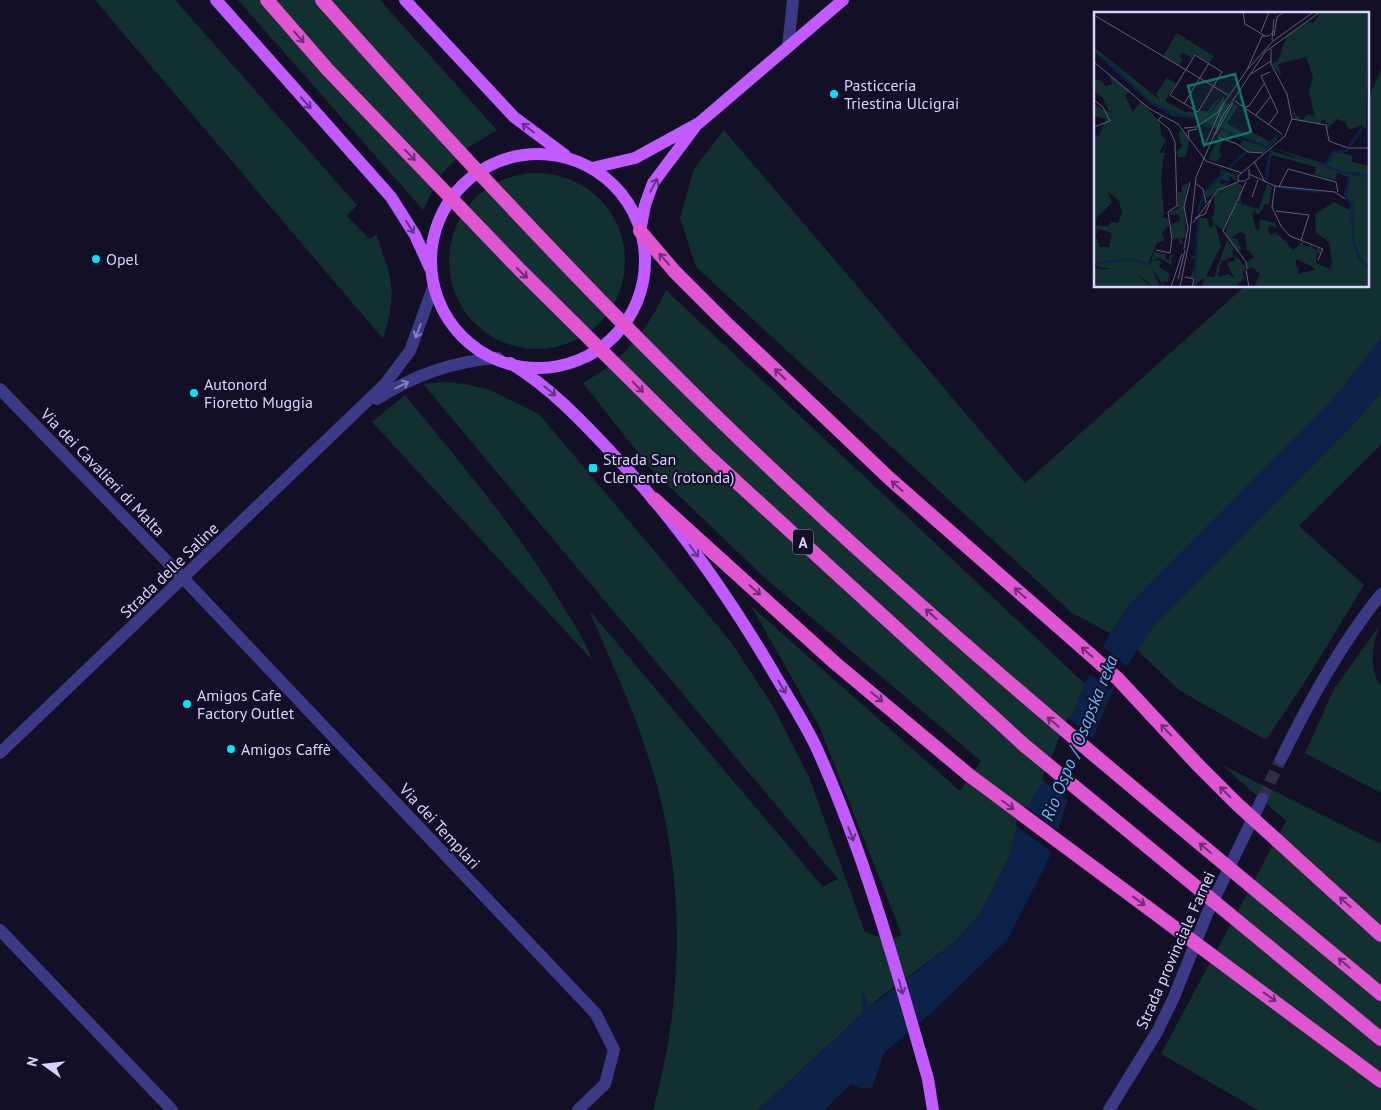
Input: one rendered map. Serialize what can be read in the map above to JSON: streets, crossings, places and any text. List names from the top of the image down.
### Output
{
  "streets": {
    "highway": ["A"],
    "street": [
      "Via dei Cavalieri di Malta",
      "Strada delle Saline",
      "Via dei Templari",
      "Strada provinciale Farnei"
    ]
  },
  "crossings": [
    ["Via dei Cavalieri di Malta", "Strada delle Saline"],
    ["Via dei Cavalieri di Malta", "Via dei Templari"],
    ["Strada delle Saline", "Via dei Templari"]
  ],
  "water": ["Rio Ospo / Osapska reka"],
  "places": {
    "other": [
      "Pasticceria Triestina Ulcigrai",
      "Opel",
      "Autonord Fioretto Muggia",
      "Amigos Cafe Factory Outlet",
      "Amigos Caffè"
    ],
    "transit": ["Strada San Clemente (rotonda)"]
  },
  "north": "left"
}
